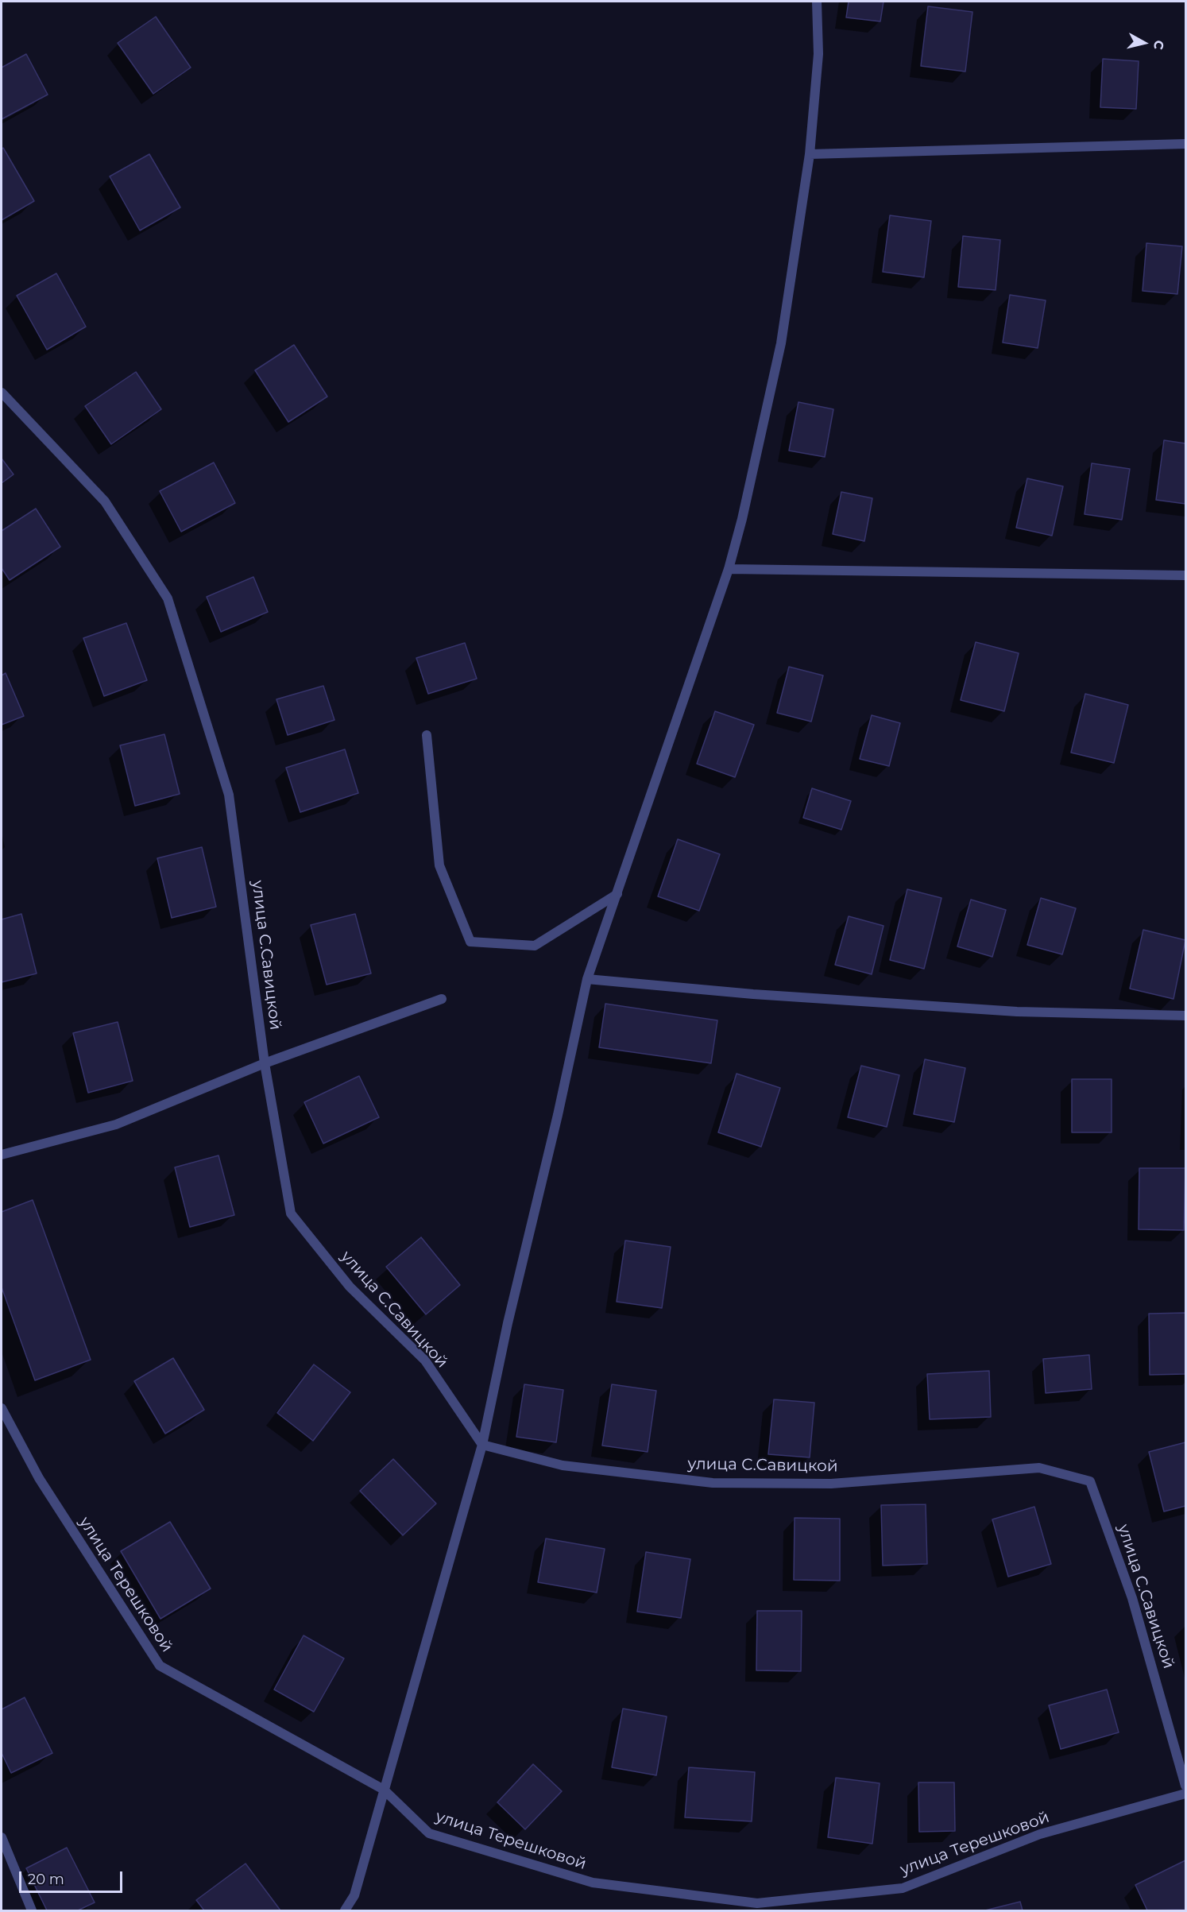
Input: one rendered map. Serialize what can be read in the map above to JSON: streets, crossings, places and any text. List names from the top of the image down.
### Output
{
  "streets": {
    "street": ["улица С.Савицкой", "улица Терешковой"]
  },
  "scale_bar": "20 m",
  "north": "right"
}
